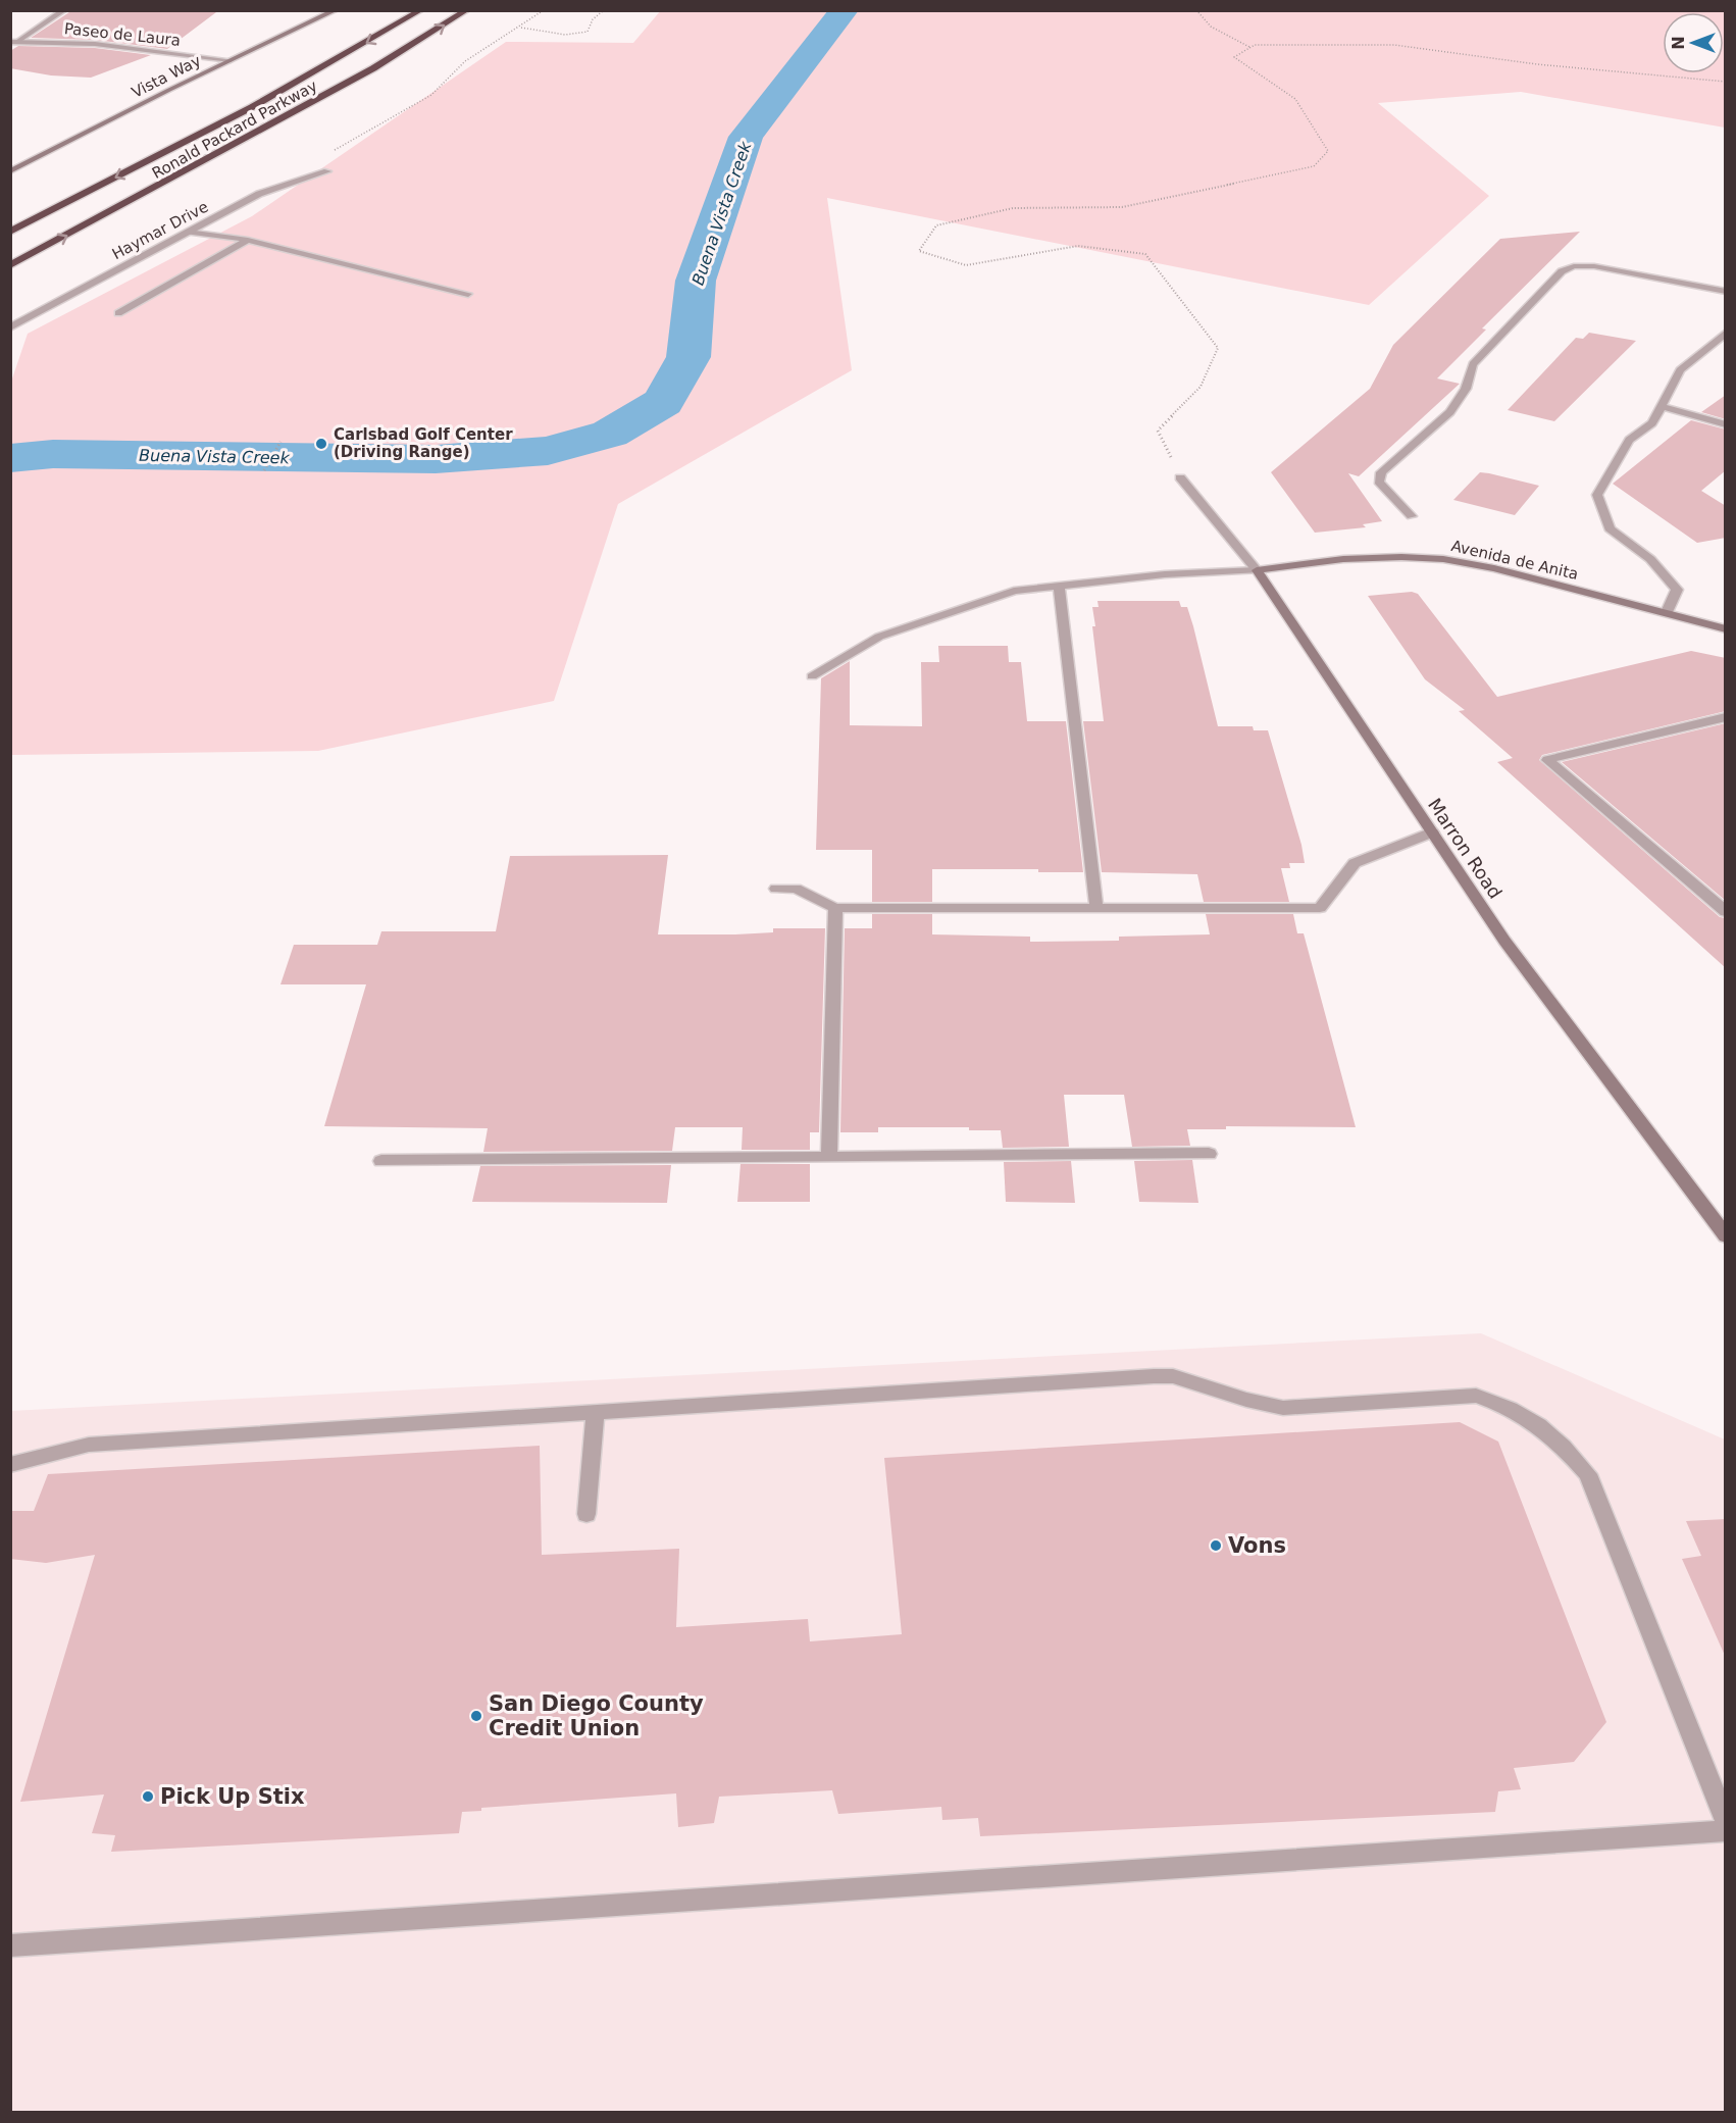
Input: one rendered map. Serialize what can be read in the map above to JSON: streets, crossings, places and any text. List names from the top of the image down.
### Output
{
  "streets": {
    "highway": ["Ronald Packard Parkway"],
    "street": [
      "Paseo de Laura",
      "Vista Way",
      "Haymar Drive",
      "Avenida de Anita",
      "Marron Road"
    ]
  },
  "crossings": [
    ["Paseo de Laura", "Vista Way"],
    ["Avenida de Anita", "Marron Road"]
  ],
  "water": ["Buena Vista Creek"],
  "places": [
    "Carlsbad Golf Center (Driving Range)",
    "Vons",
    "San Diego County Credit Union",
    "Pick Up Stix"
  ],
  "north": "left"
}
